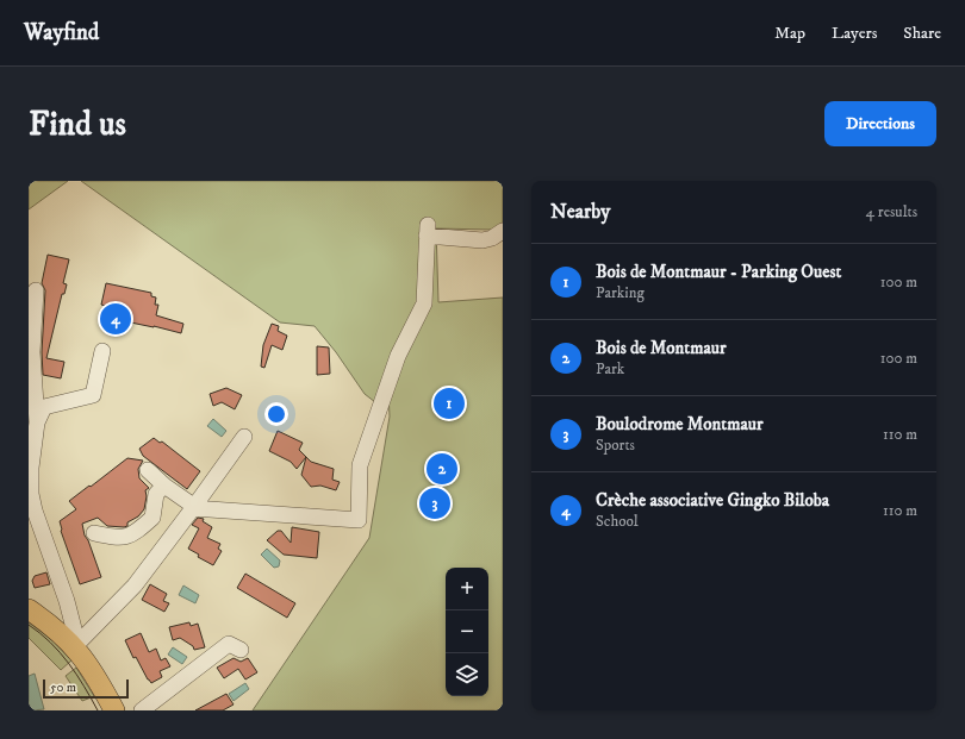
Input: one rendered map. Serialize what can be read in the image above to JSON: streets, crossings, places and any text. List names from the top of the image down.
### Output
{
  "scale_bar": "50 m",
  "page": {
    "header": "Wayfind",
    "nav": ["Map", "Layers", "Share"],
    "buttons": "Directions",
    "title": "Find us",
    "heading": ["Nearby", "4 results"],
    "list": [
      {
        "mark": "1",
        "name": "Bois de Montmaur - Parking Ouest",
        "note": "Parking",
        "value": "100 m"
      },
      {
        "mark": "2",
        "name": "Bois de Montmaur",
        "note": "Park",
        "value": "100 m"
      },
      {
        "mark": "3",
        "name": "Boulodrome Montmaur",
        "note": "Sports",
        "value": "110 m"
      },
      {
        "mark": "4",
        "name": "Crèche associative Gingko Biloba",
        "note": "School",
        "value": "110 m"
      }
    ],
    "pins": [
      "4",
      "1",
      "2",
      "3"
    ],
    "map_buttons": ["+", "−"],
    "scale": "50 m"
  }
}
